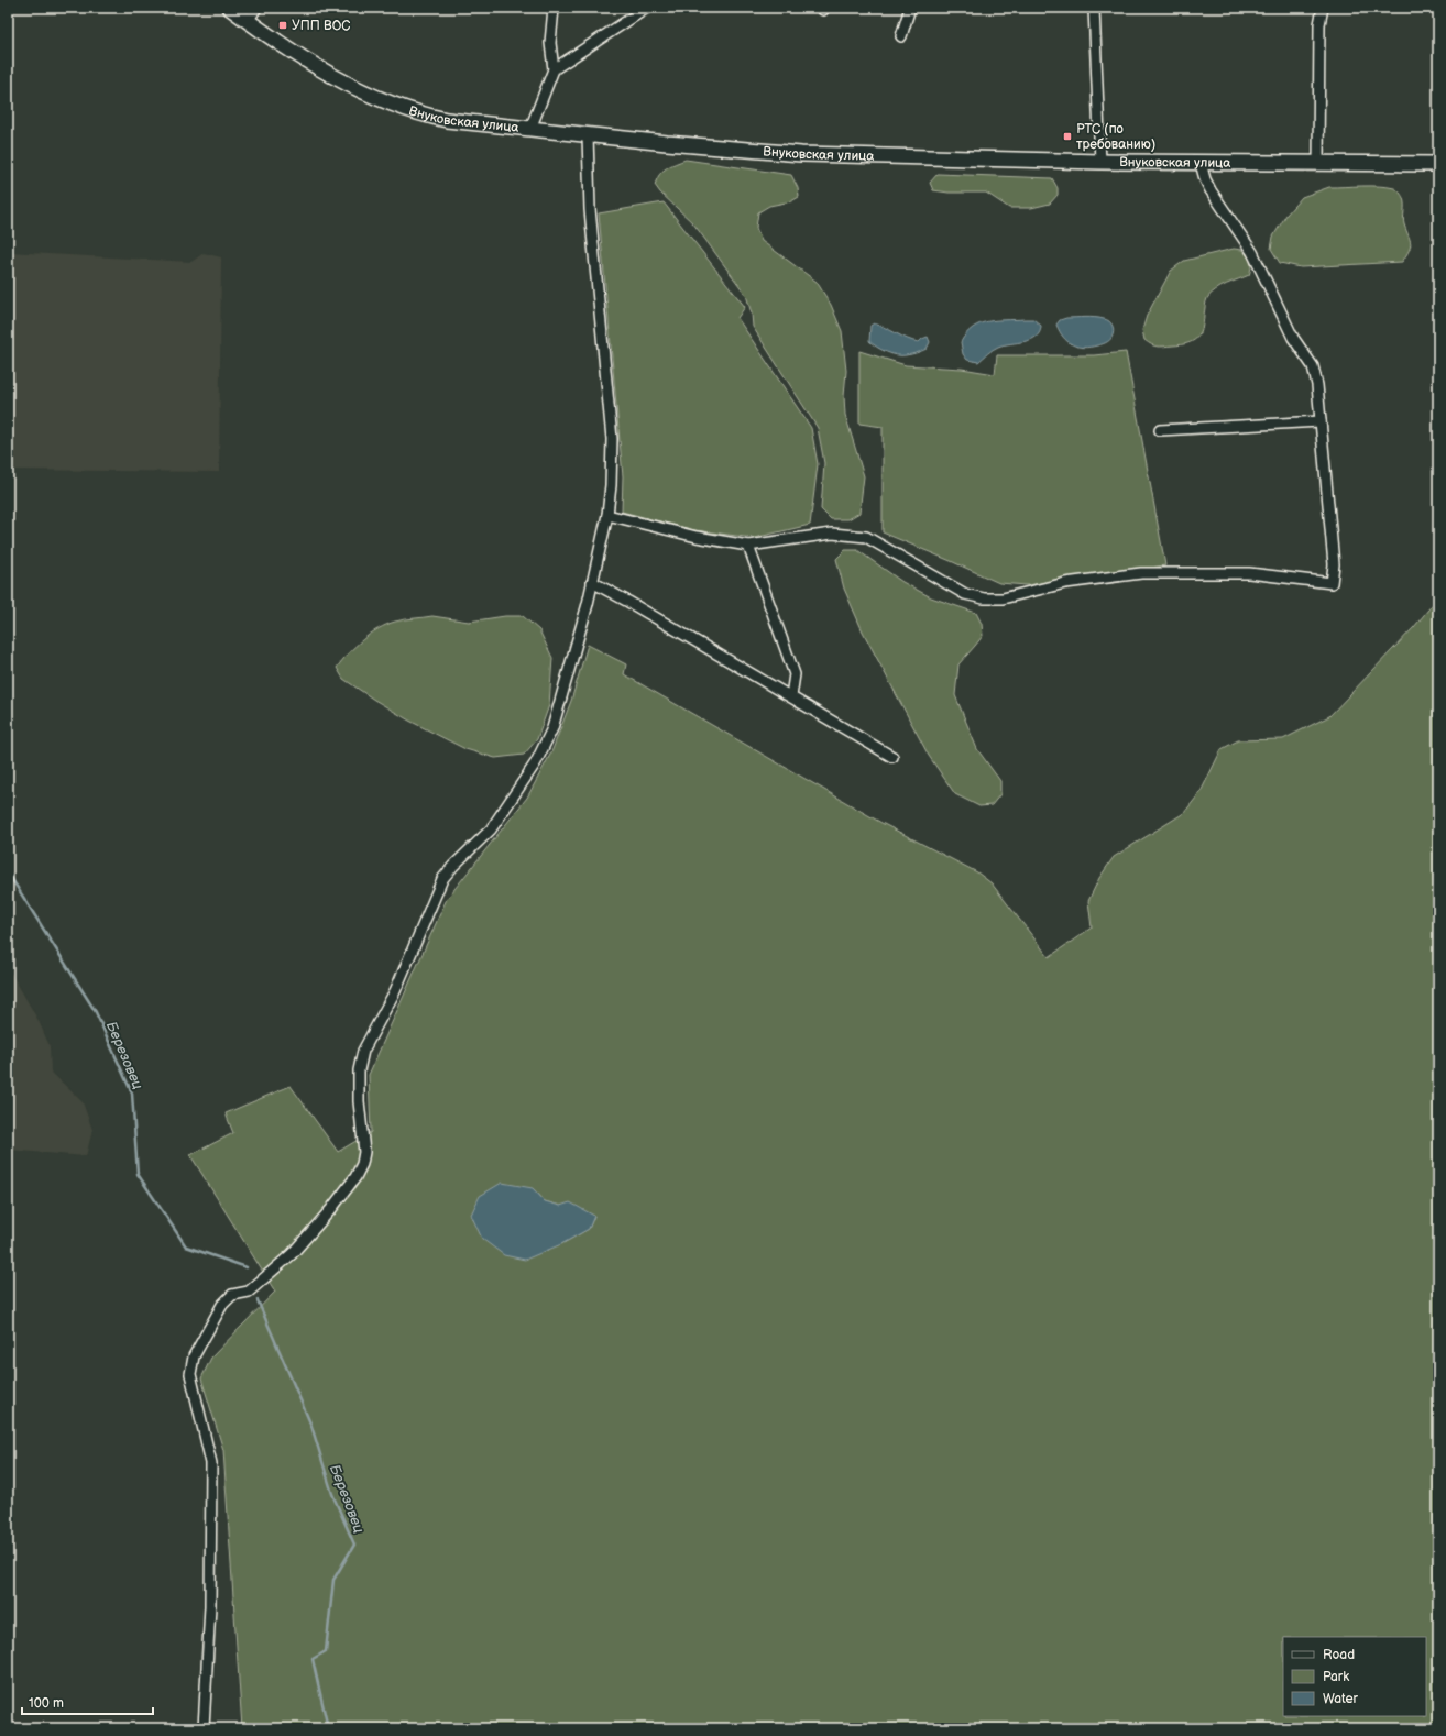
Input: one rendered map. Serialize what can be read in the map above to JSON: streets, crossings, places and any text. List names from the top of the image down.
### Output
{
  "streets": {
    "main road": ["Внуковская улица"]
  },
  "water": ["Березовец"],
  "places": {
    "transit": ["УПП ВОС", "РТС (по требованию)"]
  },
  "legend": ["Road", "Park", "Water"],
  "scale_bar": "100 m"
}
